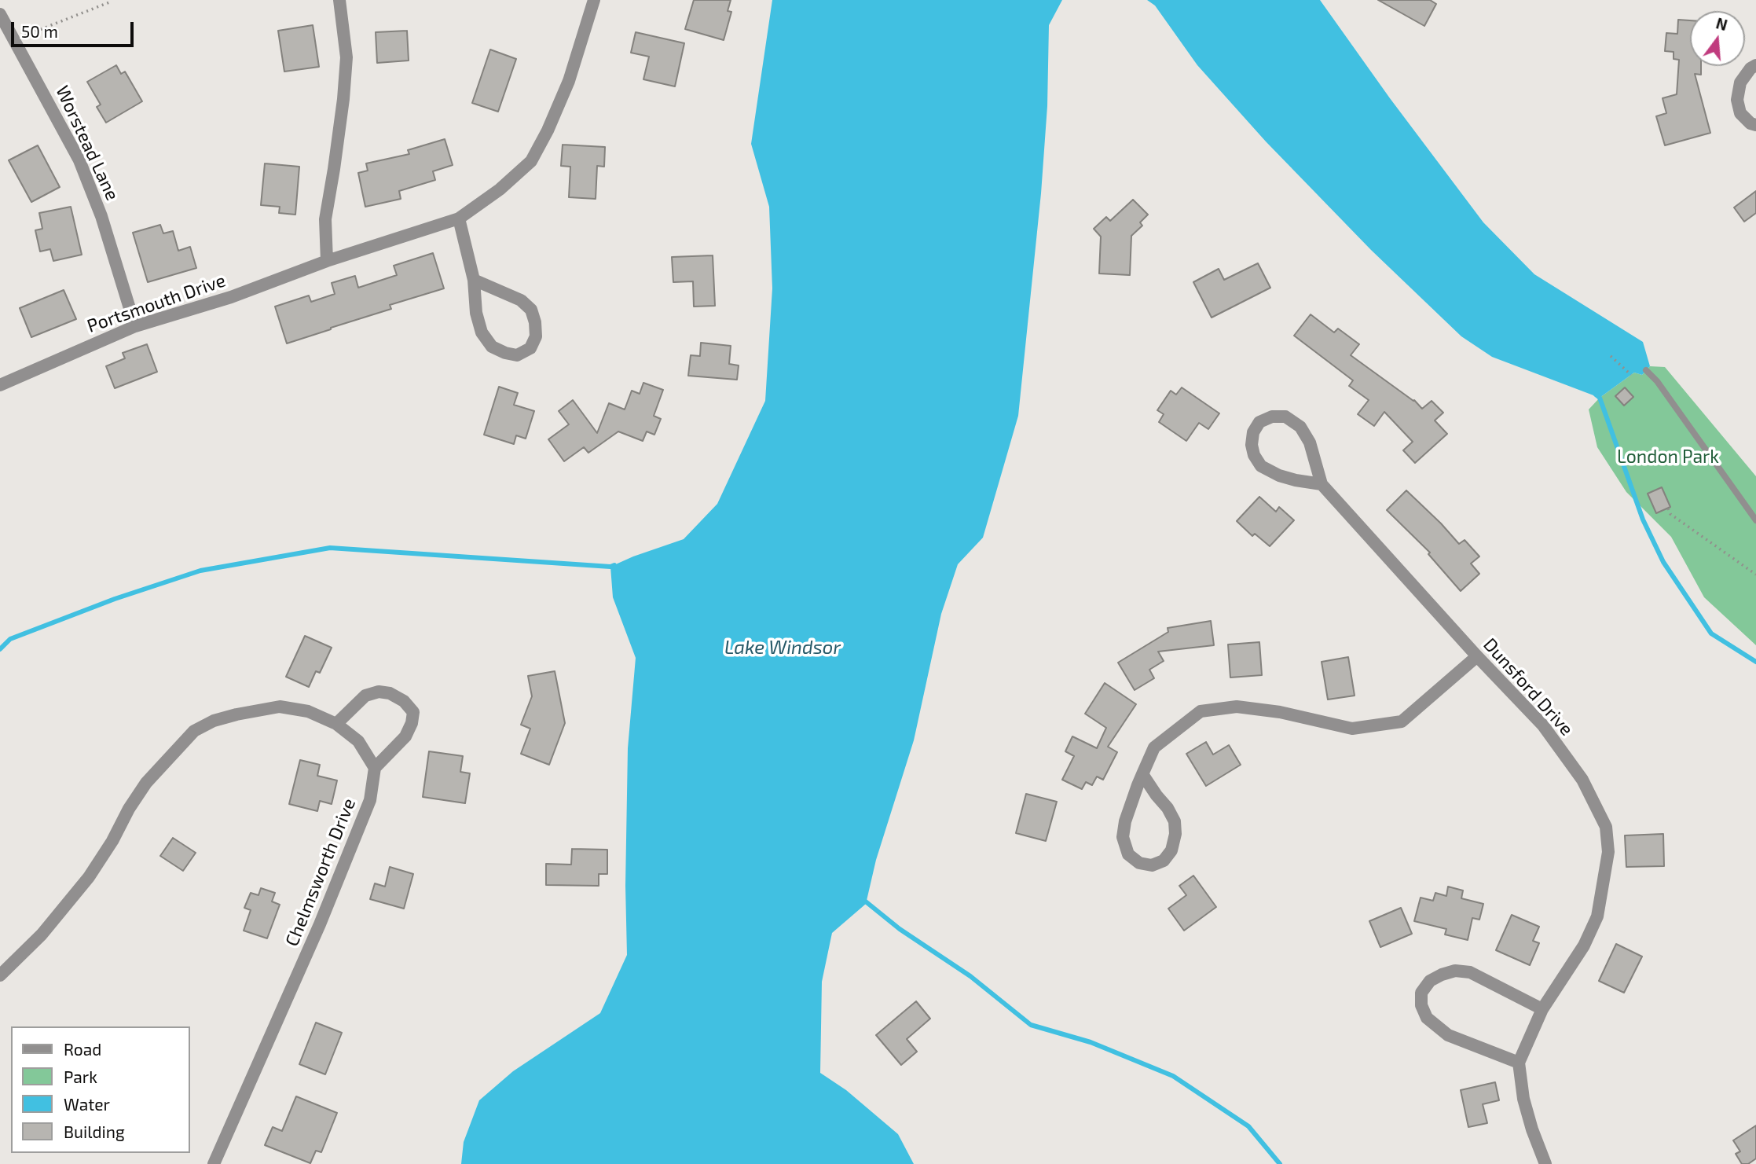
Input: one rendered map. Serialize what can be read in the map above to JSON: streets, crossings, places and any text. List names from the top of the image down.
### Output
{
  "streets": {
    "street": [
      "Worstead Lane",
      "Portsmouth Drive",
      "Dunsford Drive",
      "Chelmsworth Drive"
    ]
  },
  "crossings": [
    ["Worstead Lane", "Portsmouth Drive"]
  ],
  "water": ["Lake Windsor"],
  "parks": ["London Park"],
  "legend": [
    "Road",
    "Park",
    "Water",
    "Building"
  ],
  "scale_bar": "50 m",
  "north": "top"
}
